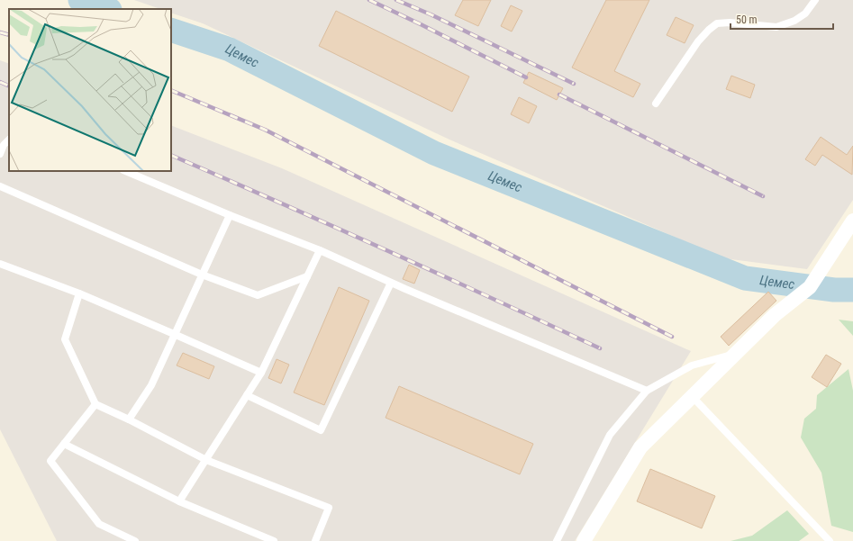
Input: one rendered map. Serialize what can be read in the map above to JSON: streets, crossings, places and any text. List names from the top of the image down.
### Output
{
  "water": ["Цемес"],
  "scale_bar": "50 m"
}
